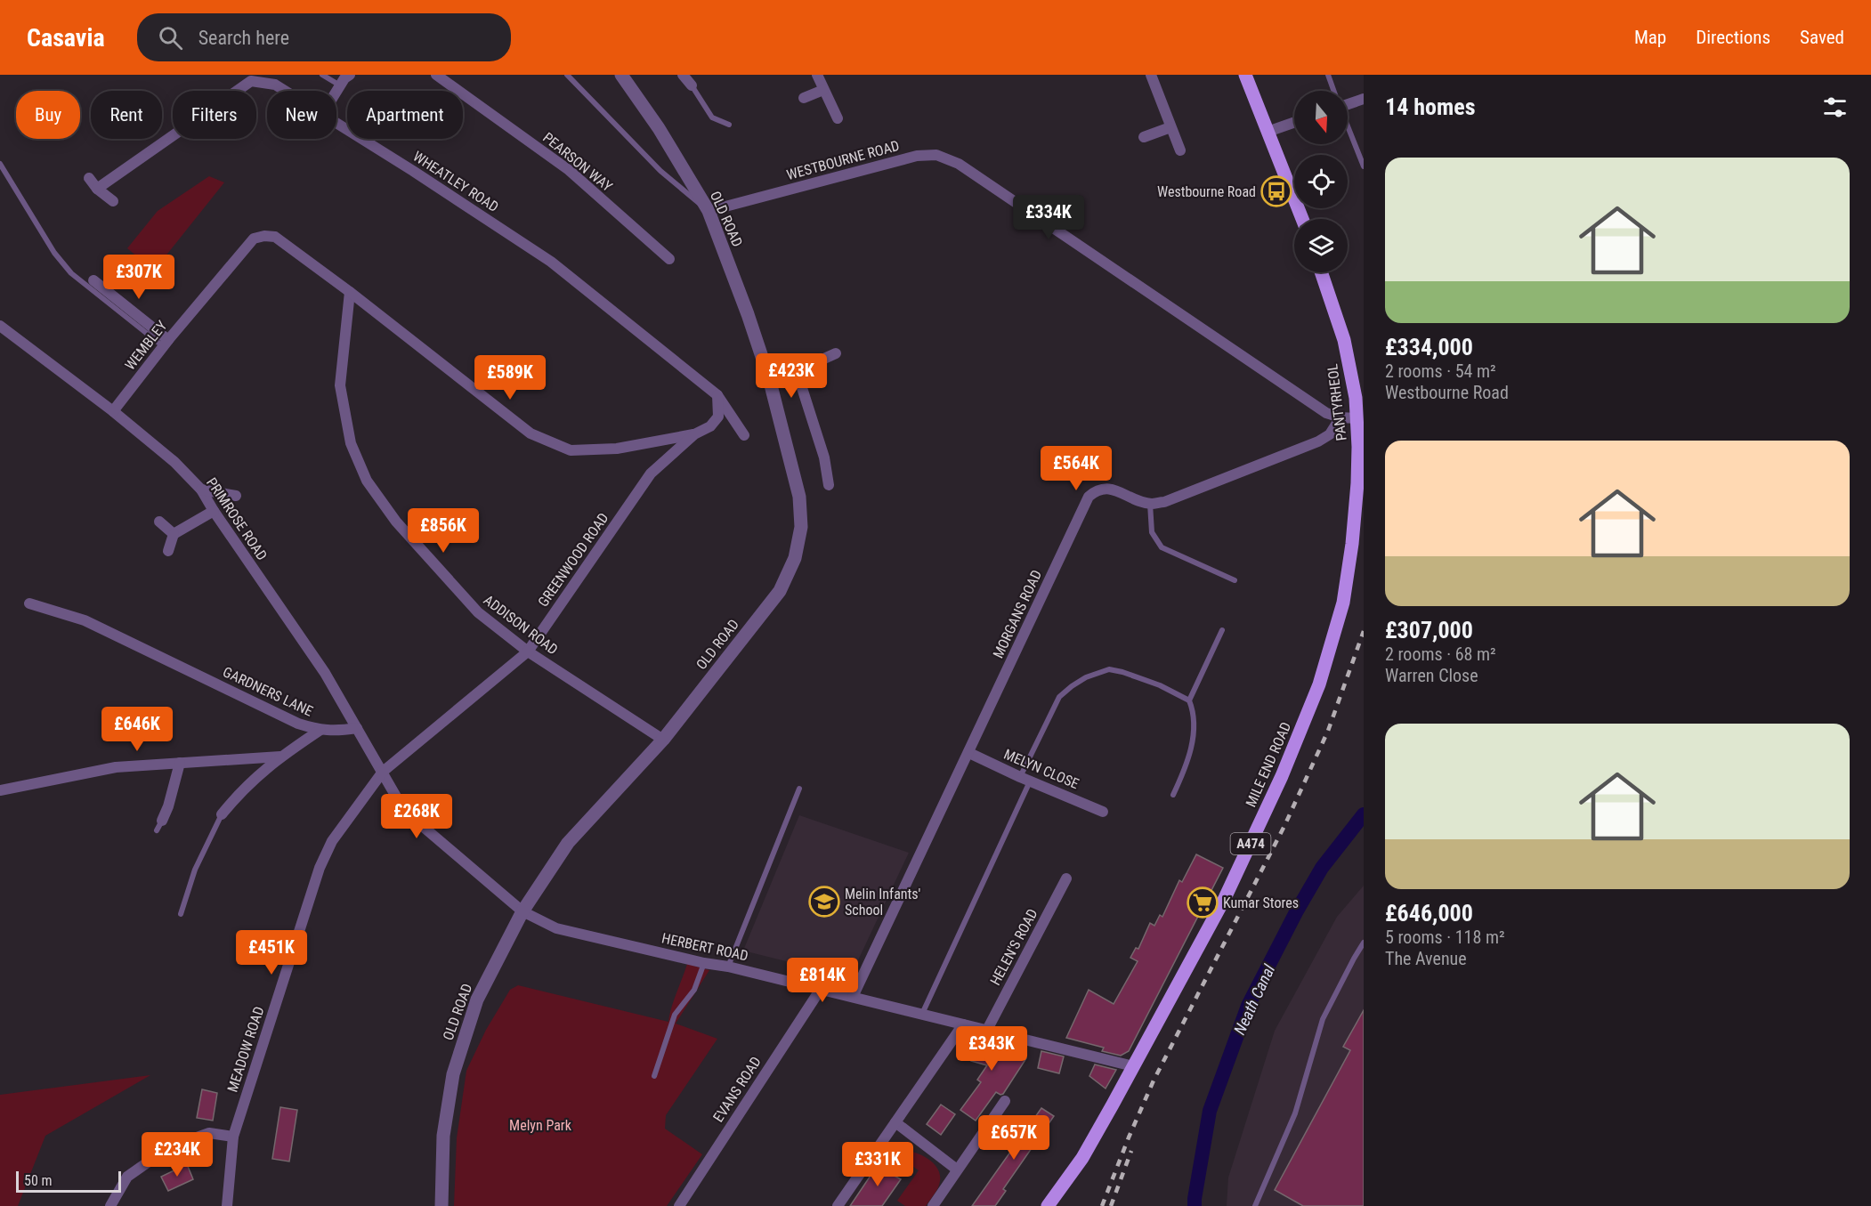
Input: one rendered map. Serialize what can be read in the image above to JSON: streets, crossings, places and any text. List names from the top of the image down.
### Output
{
  "streets": {
    "main road": ["PANTYRHEOL", "MILE END ROAD", "A474"],
    "street": [
      "WESTBOURNE ROAD",
      "PEARSON WAY",
      "WHEATLEY ROAD",
      "OLD ROAD",
      "WEMBLEY",
      "PRIMROSE ROAD",
      "GREENWOOD ROAD",
      "MORGANS ROAD",
      "ADDISON ROAD",
      "GARDNERS LANE",
      "MELYN CLOSE",
      "HERBERT ROAD",
      "HELEN'S ROAD",
      "MEADOW ROAD",
      "EVANS ROAD"
    ]
  },
  "crossings": [
    ["WESTBOURNE ROAD", "OLD ROAD"],
    ["WESTBOURNE ROAD", "PANTYRHEOL"],
    ["WHEATLEY ROAD", "GREENWOOD ROAD"],
    ["OLD ROAD", "ADDISON ROAD"],
    ["OLD ROAD", "HERBERT ROAD"],
    ["WEMBLEY", "PRIMROSE ROAD"],
    ["WEMBLEY", "GREENWOOD ROAD"],
    ["WEMBLEY", "ADDISON ROAD"],
    ["PANTYRHEOL", "MILE END ROAD"],
    ["PRIMROSE ROAD", "GARDNERS LANE"],
    ["GREENWOOD ROAD", "ADDISON ROAD"],
    ["GREENWOOD ROAD", "MEADOW ROAD"],
    ["MORGANS ROAD", "MELYN CLOSE"],
    ["MORGANS ROAD", "HERBERT ROAD"],
    ["MILE END ROAD", "HERBERT ROAD"],
    ["HERBERT ROAD", "HELEN'S ROAD"],
    ["HERBERT ROAD", "EVANS ROAD"]
  ],
  "water": ["Neath Canal"],
  "parks": ["Melyn Park"],
  "places": {
    "bus stop": ["Westbourne Road"],
    "school or university": ["Melin Infants' School"],
    "supermarket": ["Kumar Stores"]
  },
  "scale_bar": "50 m",
  "north": "bottom",
  "page": {
    "header": "Casavia",
    "search": "Search here",
    "nav": ["Map", "Directions", "Saved"],
    "heading": "14 homes",
    "chip": [
      "Buy",
      "Rent",
      "Filters",
      "New",
      "Apartment"
    ],
    "list": [
      {
        "name": "£334,000",
        "note": "2 rooms · 54 m² · Westbourne Road"
      },
      {
        "name": "£307,000",
        "note": "2 rooms · 68 m² · Warren Close"
      },
      {
        "name": "£646,000",
        "note": "5 rooms · 118 m² · The Avenue"
      }
    ],
    "price": [
      "£334K",
      "£307K",
      "£423K",
      "£589K",
      "£564K",
      "£856K",
      "£646K",
      "£268K",
      "£451K",
      "£814K",
      "£343K",
      "£657K",
      "£234K",
      "£331K"
    ],
    "scale": "50 m"
  }
}
